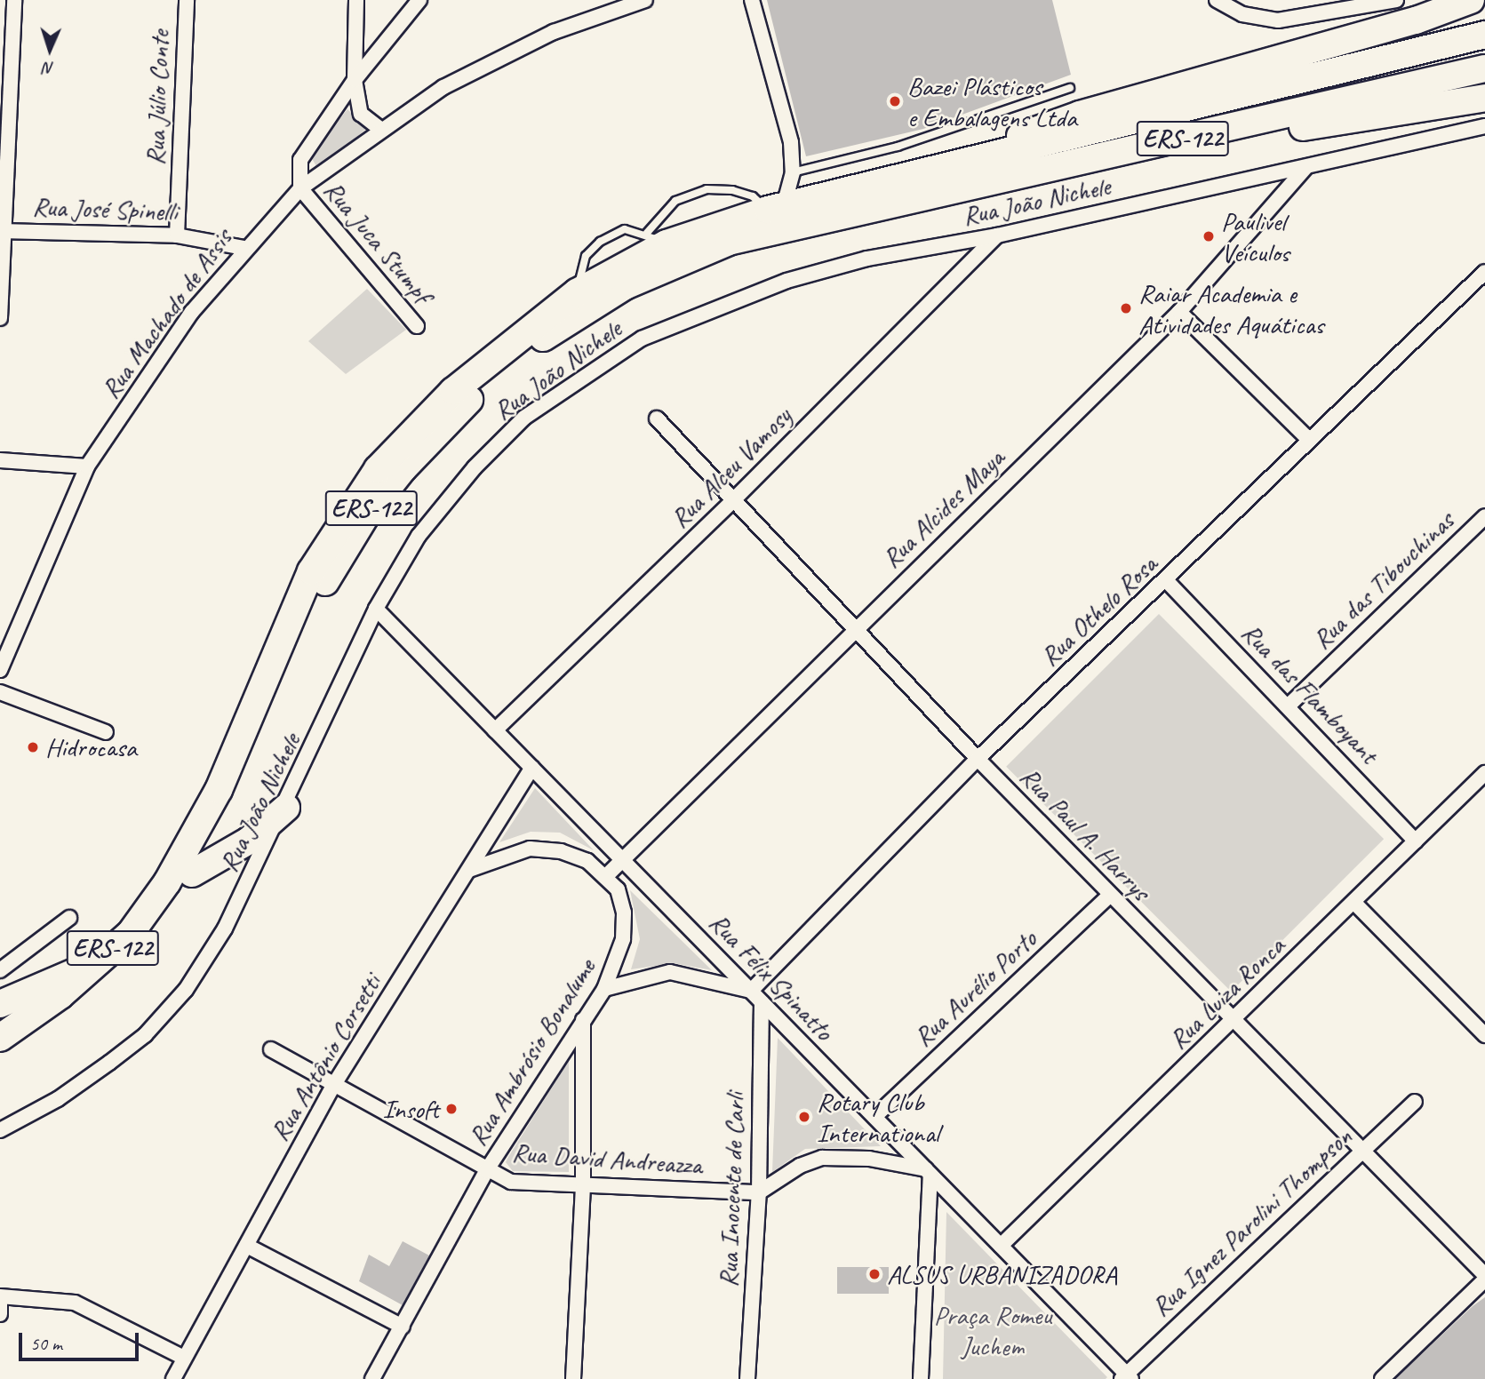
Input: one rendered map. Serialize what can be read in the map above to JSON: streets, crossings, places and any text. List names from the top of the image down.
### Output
{
  "streets": {
    "highway": ["ERS-122"],
    "street": [
      "Rua Júlio Conte",
      "Rua João Nichele",
      "Rua José Spinelli",
      "Rua Juca Stumpf",
      "Rua Machado de Assis",
      "Rua Alceu Vamosy",
      "Rua Alcides Maya",
      "Rua das Tibouchinas",
      "Rua Othelo Rosa",
      "Rua das Flamboyant",
      "Rua Paul A. Harrys",
      "Rua Félix Spinatto",
      "Rua Aurélio Porto",
      "Rua Luiza Ronca",
      "Rua Ambrósio Bonalume",
      "Rua Antônio Corsetti",
      "Rua David Andreazza",
      "Rua Inocente de Carli",
      "Rua Ignez Parolini Thompson"
    ]
  },
  "crossings": [
    ["Rua Júlio Conte", "Rua José Spinelli"],
    ["Rua João Nichele", "Rua Alceu Vamosy"],
    ["Rua João Nichele", "Rua Alcides Maya"],
    ["Rua João Nichele", "Rua Félix Spinatto"],
    ["Rua José Spinelli", "Rua Machado de Assis"],
    ["Rua Juca Stumpf", "Rua Machado de Assis"],
    ["Rua Alceu Vamosy", "Rua Paul A. Harrys"],
    ["Rua Alceu Vamosy", "Rua Félix Spinatto"],
    ["Rua Alcides Maya", "Rua Paul A. Harrys"],
    ["Rua Alcides Maya", "Rua Félix Spinatto"],
    ["Rua Alcides Maya", "Rua Ambrósio Bonalume"],
    ["Rua das Tibouchinas", "Rua das Flamboyant"],
    ["Rua Othelo Rosa", "Rua das Flamboyant"],
    ["Rua Othelo Rosa", "Rua Paul A. Harrys"],
    ["Rua Othelo Rosa", "Rua Félix Spinatto"],
    ["Rua das Flamboyant", "Rua Luiza Ronca"],
    ["Rua Paul A. Harrys", "Rua Aurélio Porto"],
    ["Rua Paul A. Harrys", "Rua Luiza Ronca"],
    ["Rua Paul A. Harrys", "Rua Ignez Parolini Thompson"],
    ["Rua Félix Spinatto", "Rua Aurélio Porto"],
    ["Rua Félix Spinatto", "Rua Luiza Ronca"],
    ["Rua Félix Spinatto", "Rua Antônio Corsetti"],
    ["Rua Félix Spinatto", "Rua Inocente de Carli"],
    ["Rua Félix Spinatto", "Rua Ignez Parolini Thompson"],
    ["Rua Ambrósio Bonalume", "Rua Antônio Corsetti"],
    ["Rua Ambrósio Bonalume", "Rua David Andreazza"],
    ["Rua Antônio Corsetti", "Rua David Andreazza"],
    ["Rua David Andreazza", "Rua Inocente de Carli"]
  ],
  "parks": ["Praça Romeu Juchem"],
  "places": [
    "Bazei Plásticos e Embalagens Ltda",
    "Paulivel Veículos",
    "Raiar Academia e Atividades Aquáticas",
    "Hidrocasa",
    "Insoft",
    "Rotary Club International",
    "ALSUS URBANIZADORA"
  ],
  "scale_bar": "50 m",
  "north": "bottom"
}
